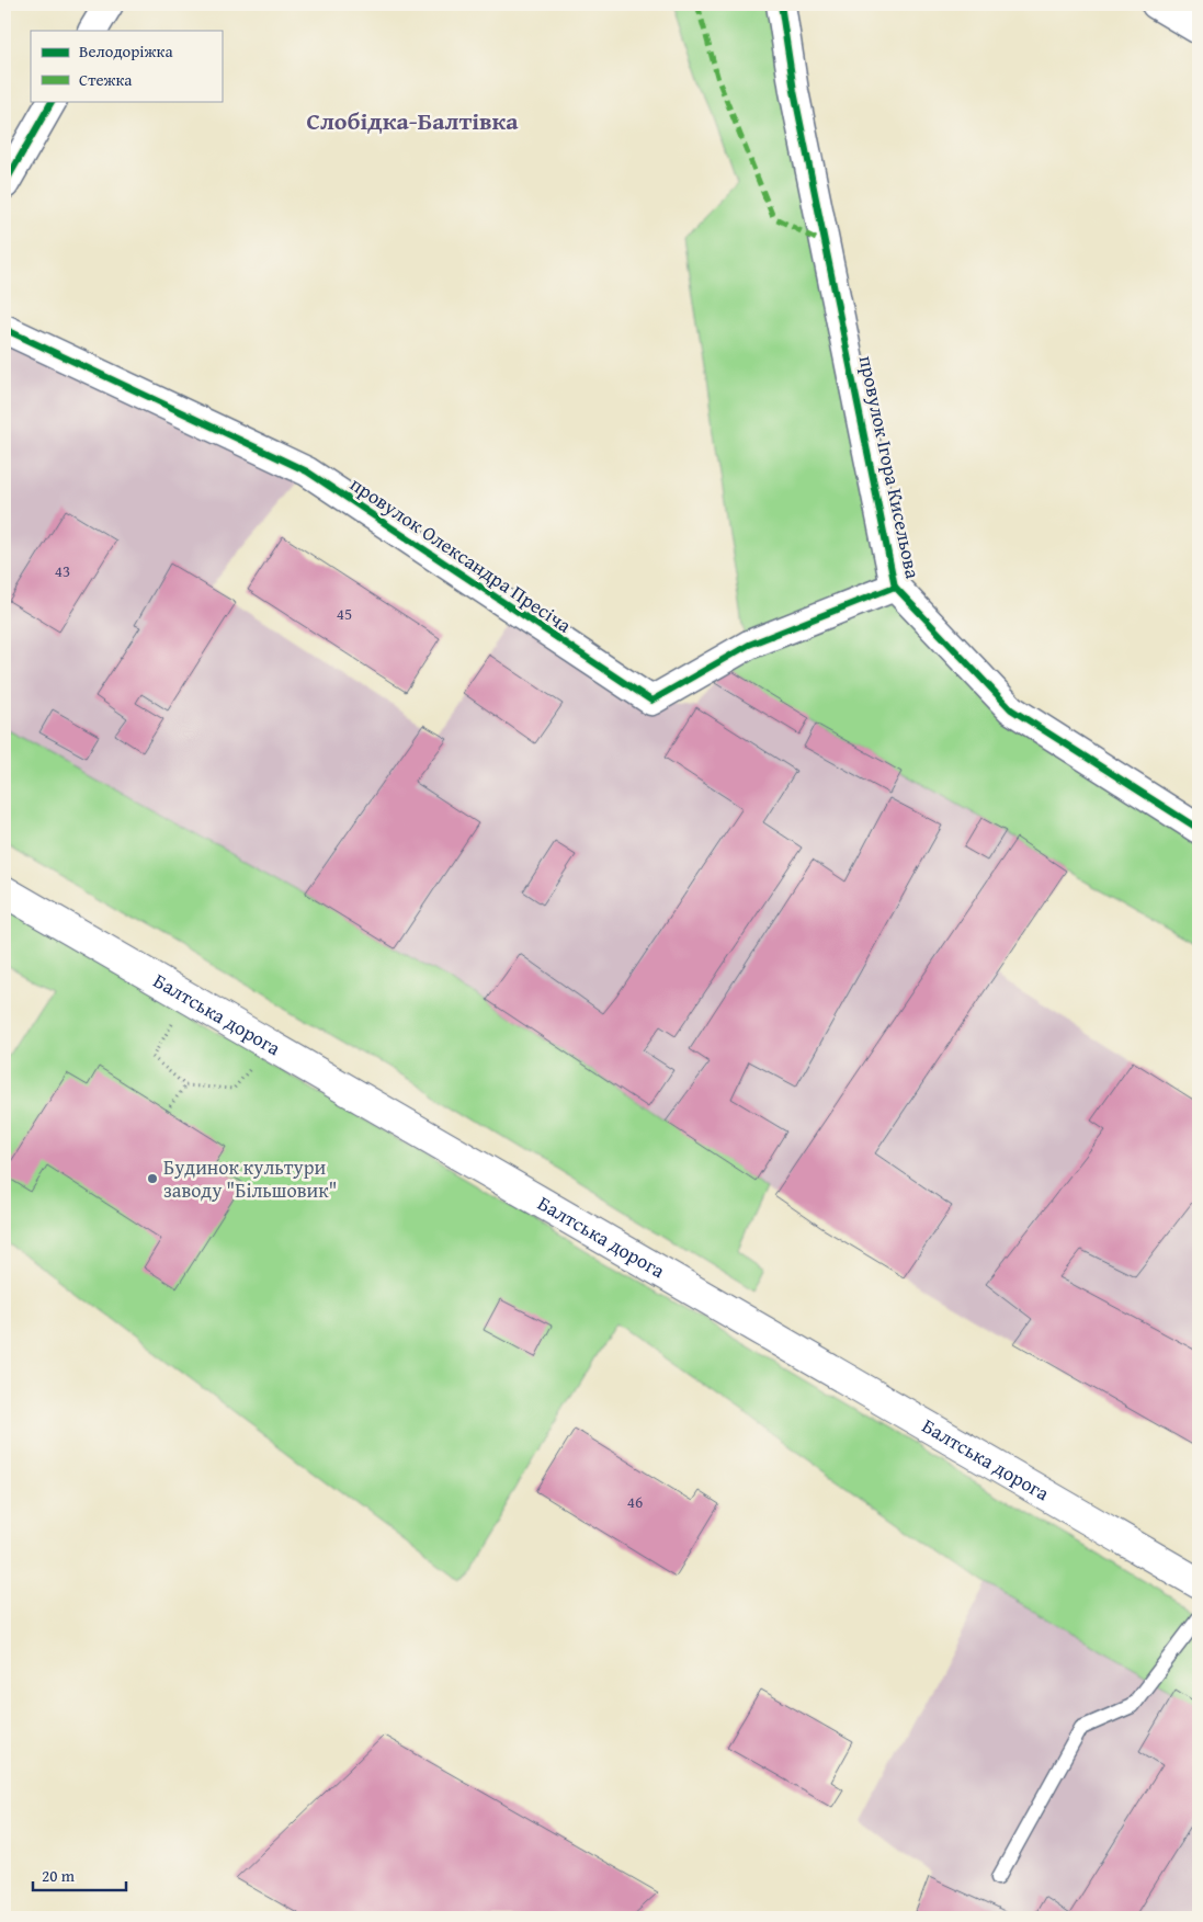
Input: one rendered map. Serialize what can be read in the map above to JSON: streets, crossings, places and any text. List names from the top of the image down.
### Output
{
  "streets": {
    "main road": ["Балтська дорога"],
    "street": ["провулок Ігора Кисельова", "провулок Олександра Пресіча"]
  },
  "crossings": [
    ["провулок Ігора Кисельова", "провулок Олександра Пресіча"]
  ],
  "districts": ["Слобідка-Балтівка"],
  "places": ["Будинок культури заводу \"Більшовик\""],
  "house_numbers": ["43", "45", "46"],
  "legend": ["Велодоріжка", "Стежка"],
  "scale_bar": "20 m"
}
